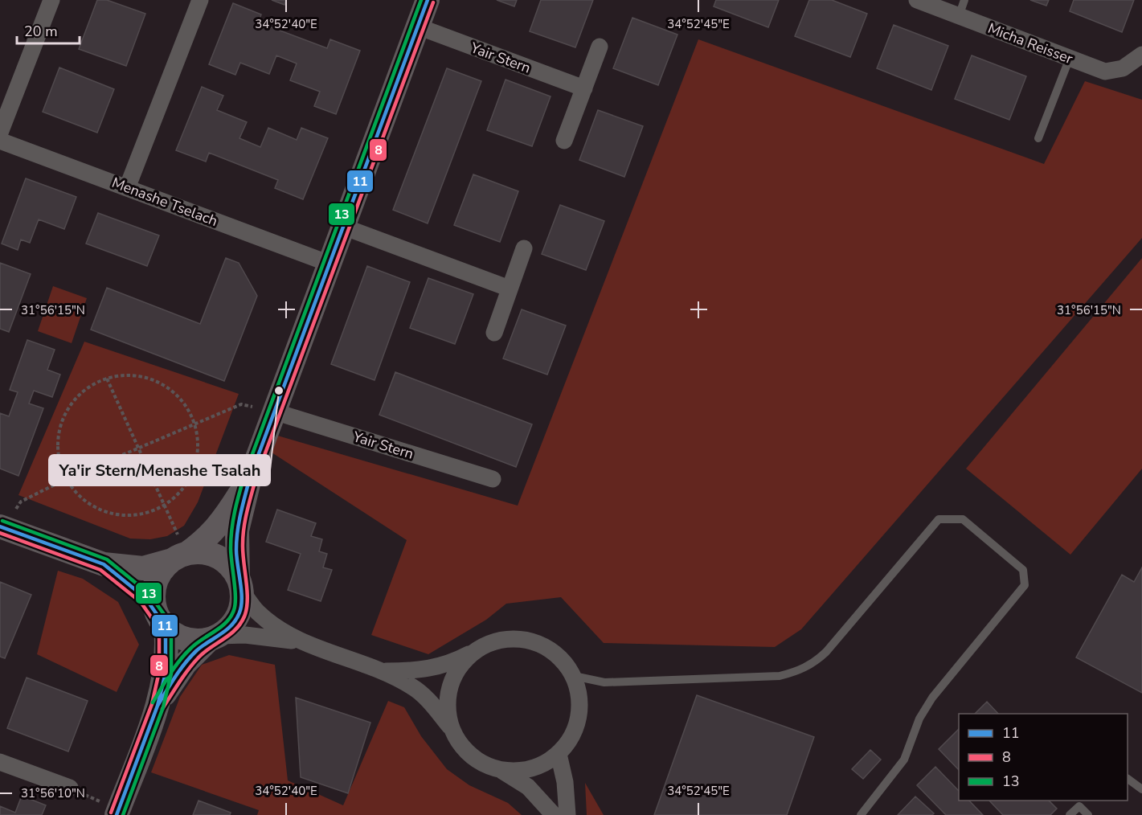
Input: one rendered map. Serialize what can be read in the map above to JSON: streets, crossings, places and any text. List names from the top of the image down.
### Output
{
  "streets": {
    "street": ["Micha Reisser", "Yair Stern", "Menashe Tselach"]
  },
  "places": ["Ya'ir Stern/Menashe Tsalah"],
  "lines": ["transit line 11", "transit line 13", "transit line 8"],
  "legend": ["11", "8", "13"],
  "scale_bar": "20 m",
  "coordinates": [
    "34°52'40\"E",
    "34°52'45\"E",
    "31°56'15\"N",
    "31°56'10\"N"
  ]
}
